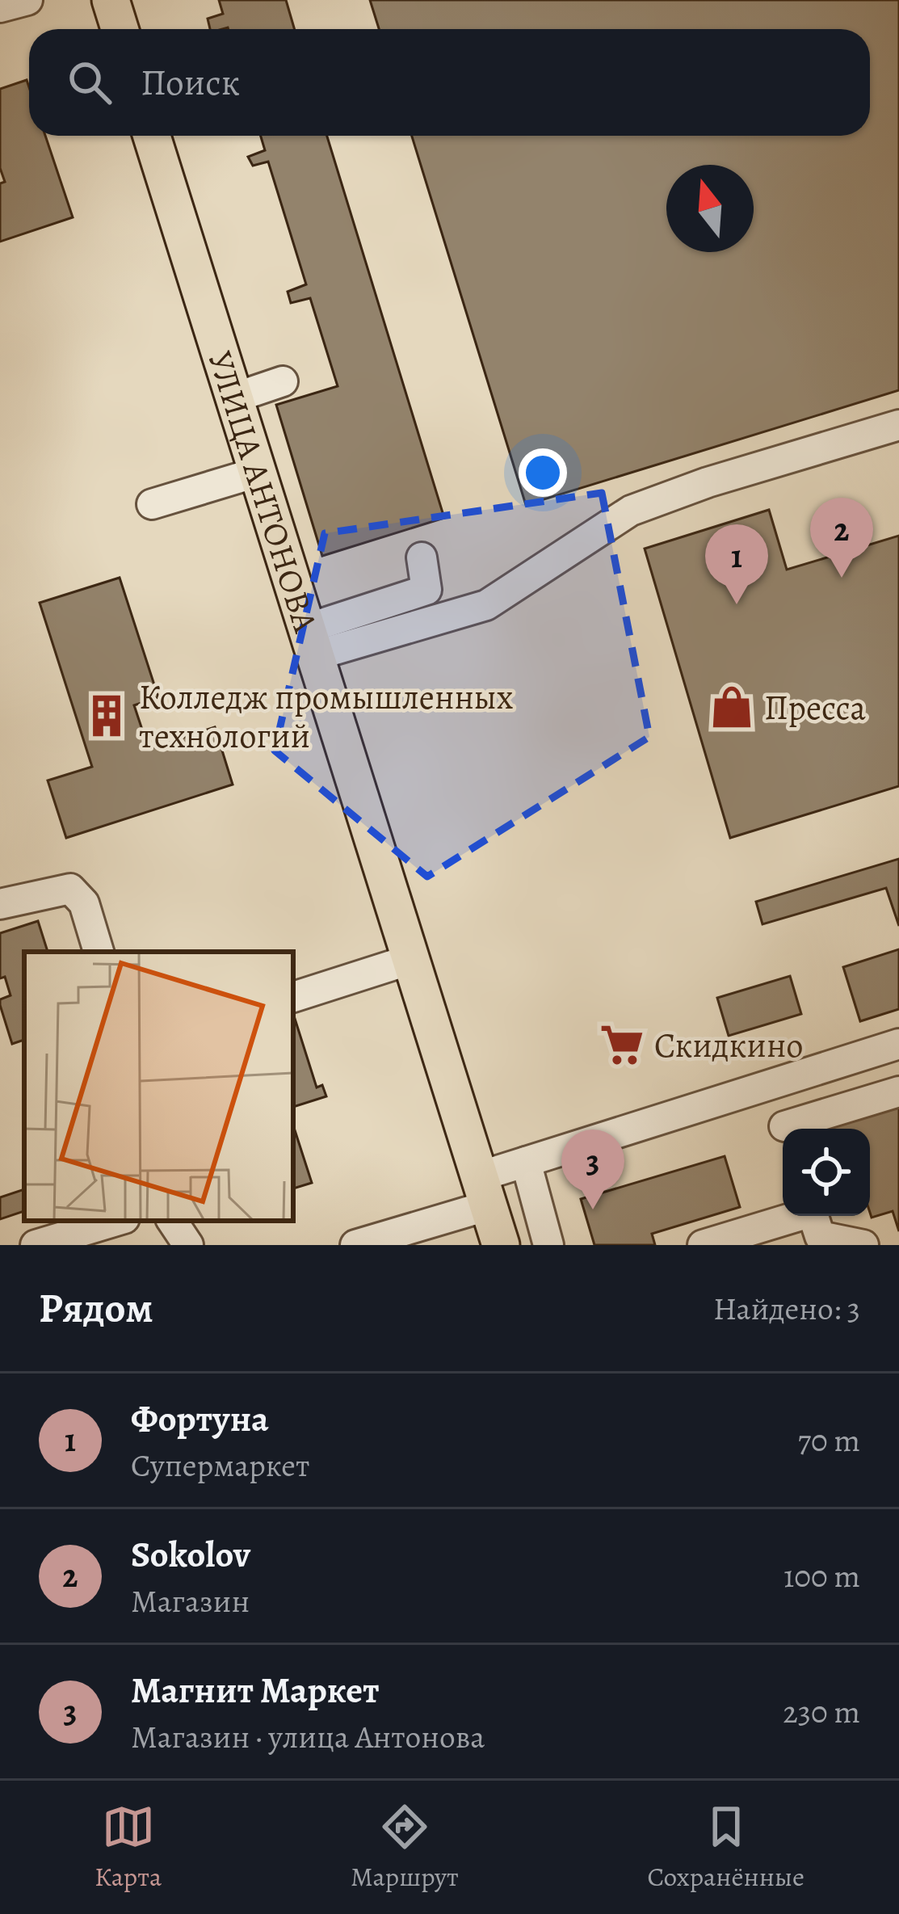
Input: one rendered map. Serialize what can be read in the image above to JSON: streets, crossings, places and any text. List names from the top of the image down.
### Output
{
  "streets": {
    "main road": ["УЛИЦА АНТОНОВА"]
  },
  "places": {
    "shop": ["Пресса"],
    "building": ["Колледж промышленных технологий"],
    "supermarket": ["Скидкино"]
  },
  "north": "top",
  "page": {
    "search": "Поиск",
    "pins": ["2", "1", "3"],
    "heading": ["Рядом", "Найдено: 3"],
    "list": [
      {
        "mark": "1",
        "name": "Фортуна",
        "note": "Супермаркет",
        "value": "70 m"
      },
      {
        "mark": "2",
        "name": "Sokolov",
        "note": "Магазин",
        "value": "100 m"
      },
      {
        "mark": "3",
        "name": "Магнит Маркет",
        "note": "Магазин · улица Антонова",
        "value": "230 m"
      }
    ],
    "nav": ["Карта", "Маршрут", "Сохранённые"]
  }
}
